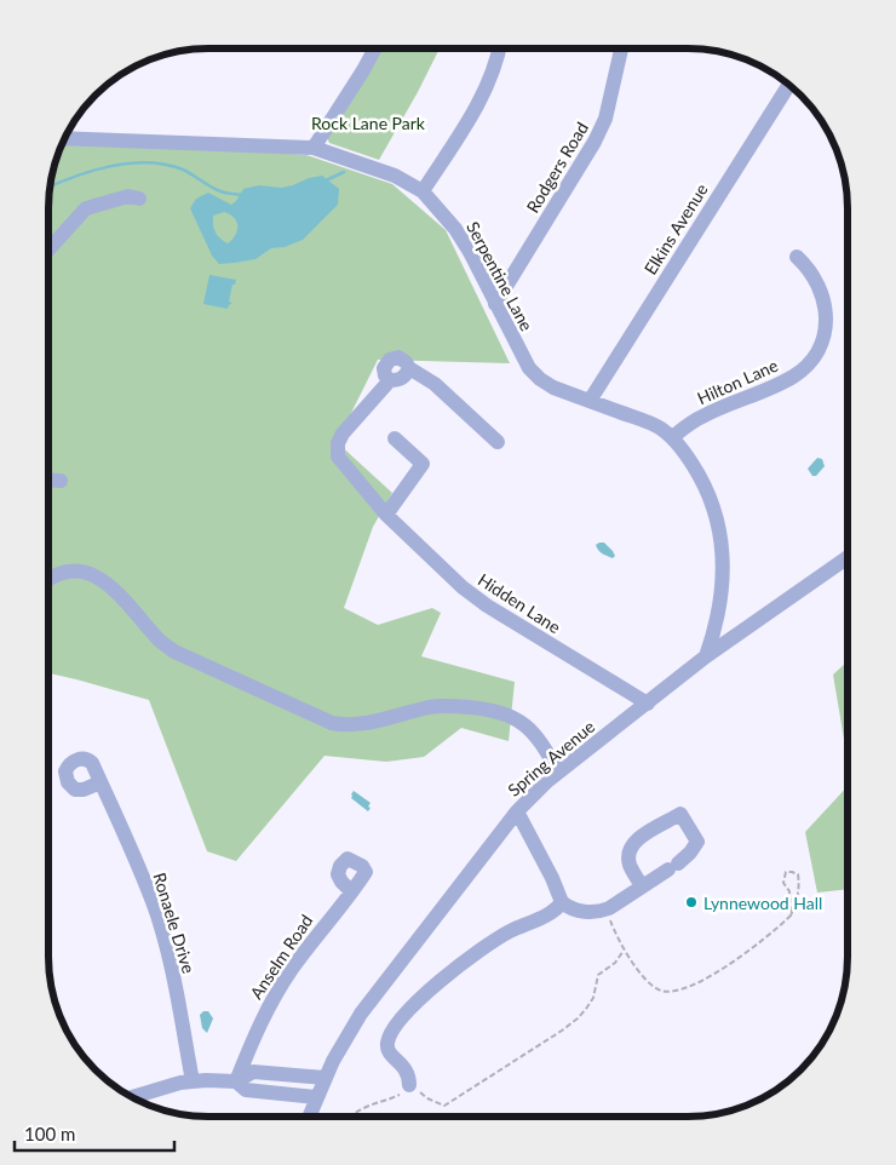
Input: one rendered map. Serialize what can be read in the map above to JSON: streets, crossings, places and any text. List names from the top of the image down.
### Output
{
  "streets": {
    "street": [
      "Rodgers Road",
      "Elkins Avenue",
      "Serpentine Lane",
      "Hilton Lane",
      "Hidden Lane",
      "Spring Avenue",
      "Ronaele Drive",
      "Anselm Road"
    ]
  },
  "crossings": [
    ["Rodgers Road", "Serpentine Lane"],
    ["Elkins Avenue", "Serpentine Lane"],
    ["Serpentine Lane", "Hilton Lane"],
    ["Serpentine Lane", "Spring Avenue"],
    ["Hidden Lane", "Spring Avenue"]
  ],
  "parks": ["Rock Lane Park"],
  "places": ["Lynnewood Hall"],
  "scale_bar": "100 m"
}
